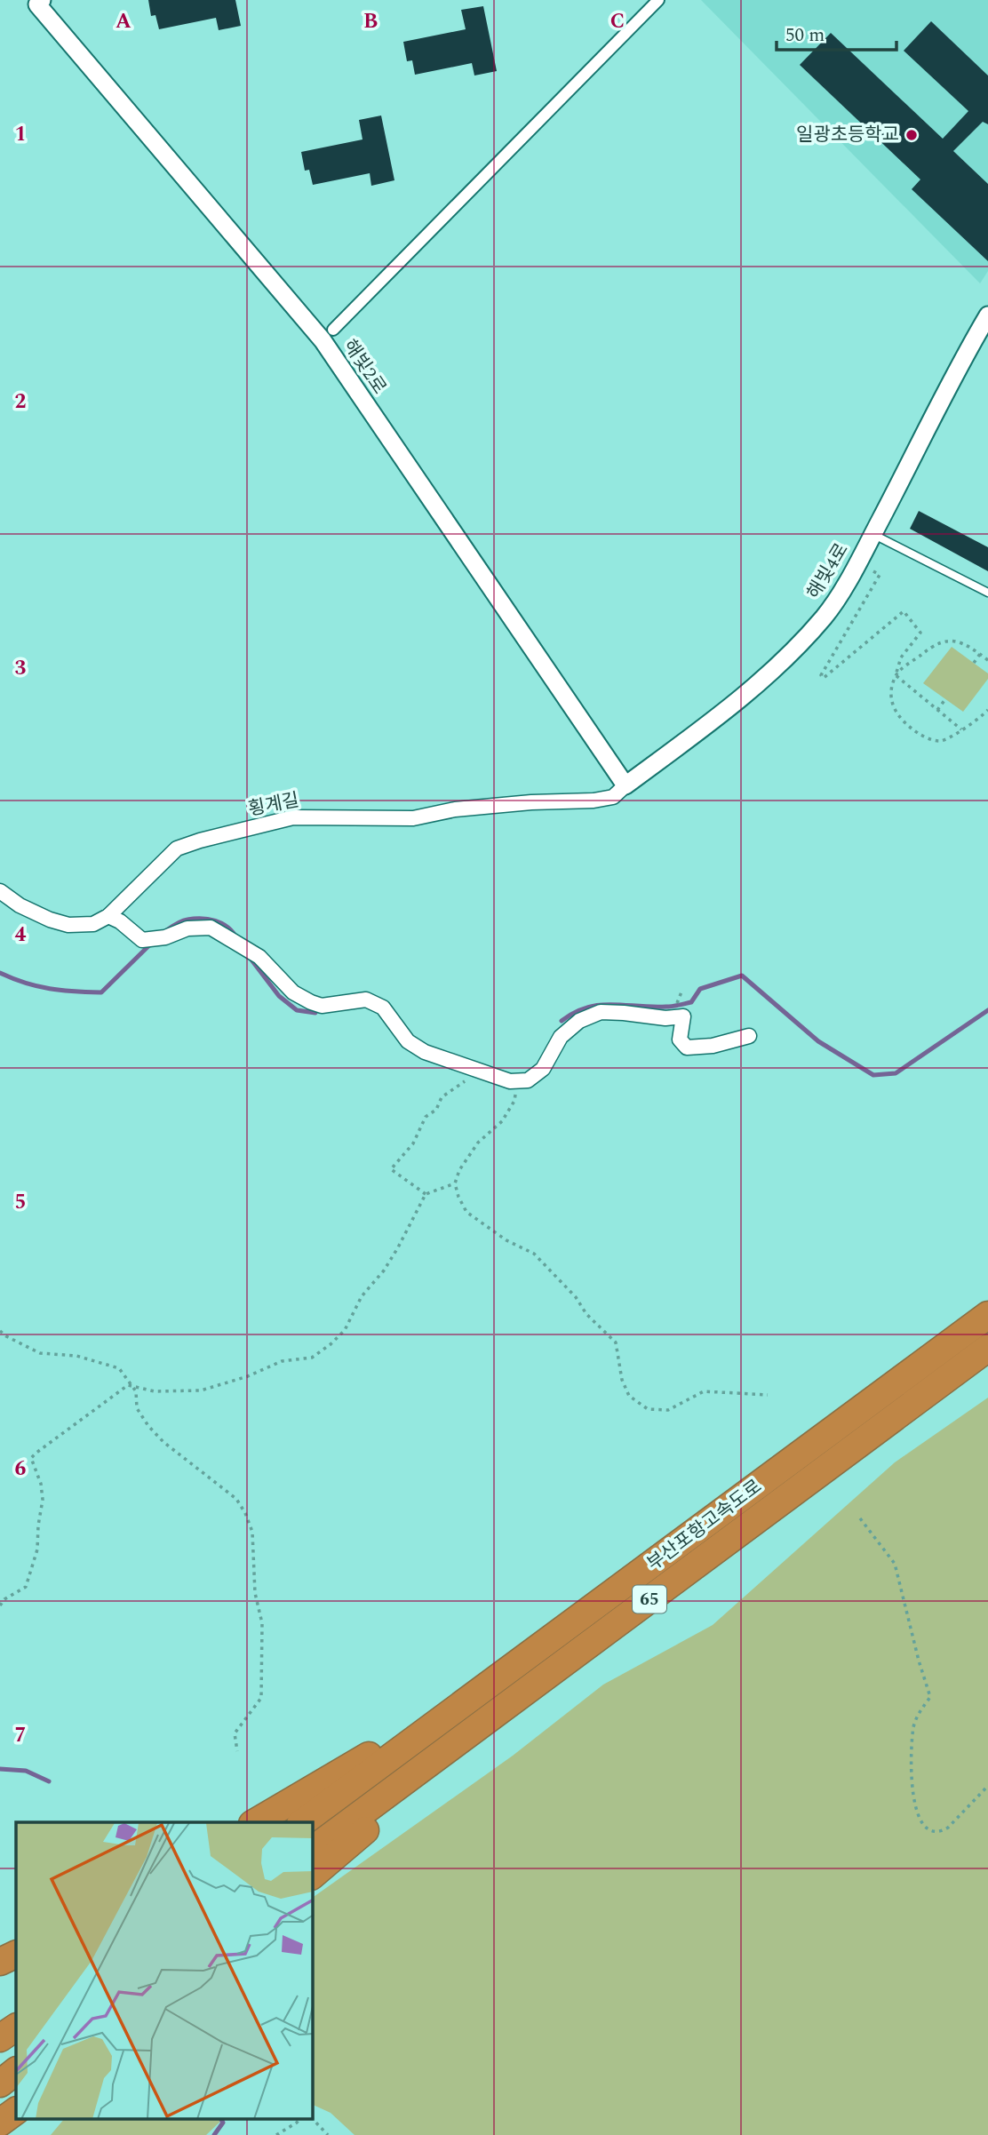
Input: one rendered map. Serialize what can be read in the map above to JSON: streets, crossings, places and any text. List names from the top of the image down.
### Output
{
  "streets": {
    "highway": ["부산포항고속도로", "65"],
    "street": ["해빛2로", "해빛4로", "횡계길"]
  },
  "crossings": [
    ["해빛2로", "해빛4로"],
    ["해빛2로", "횡계길"],
    ["해빛4로", "횡계길"]
  ],
  "places": ["일광초등학교"],
  "scale_bar": "50 m",
  "grid": {
    "columns": ["A", "B", "C"],
    "rows": [
      "1",
      "2",
      "3",
      "4",
      "5",
      "6",
      "7"
    ]
  }
}
